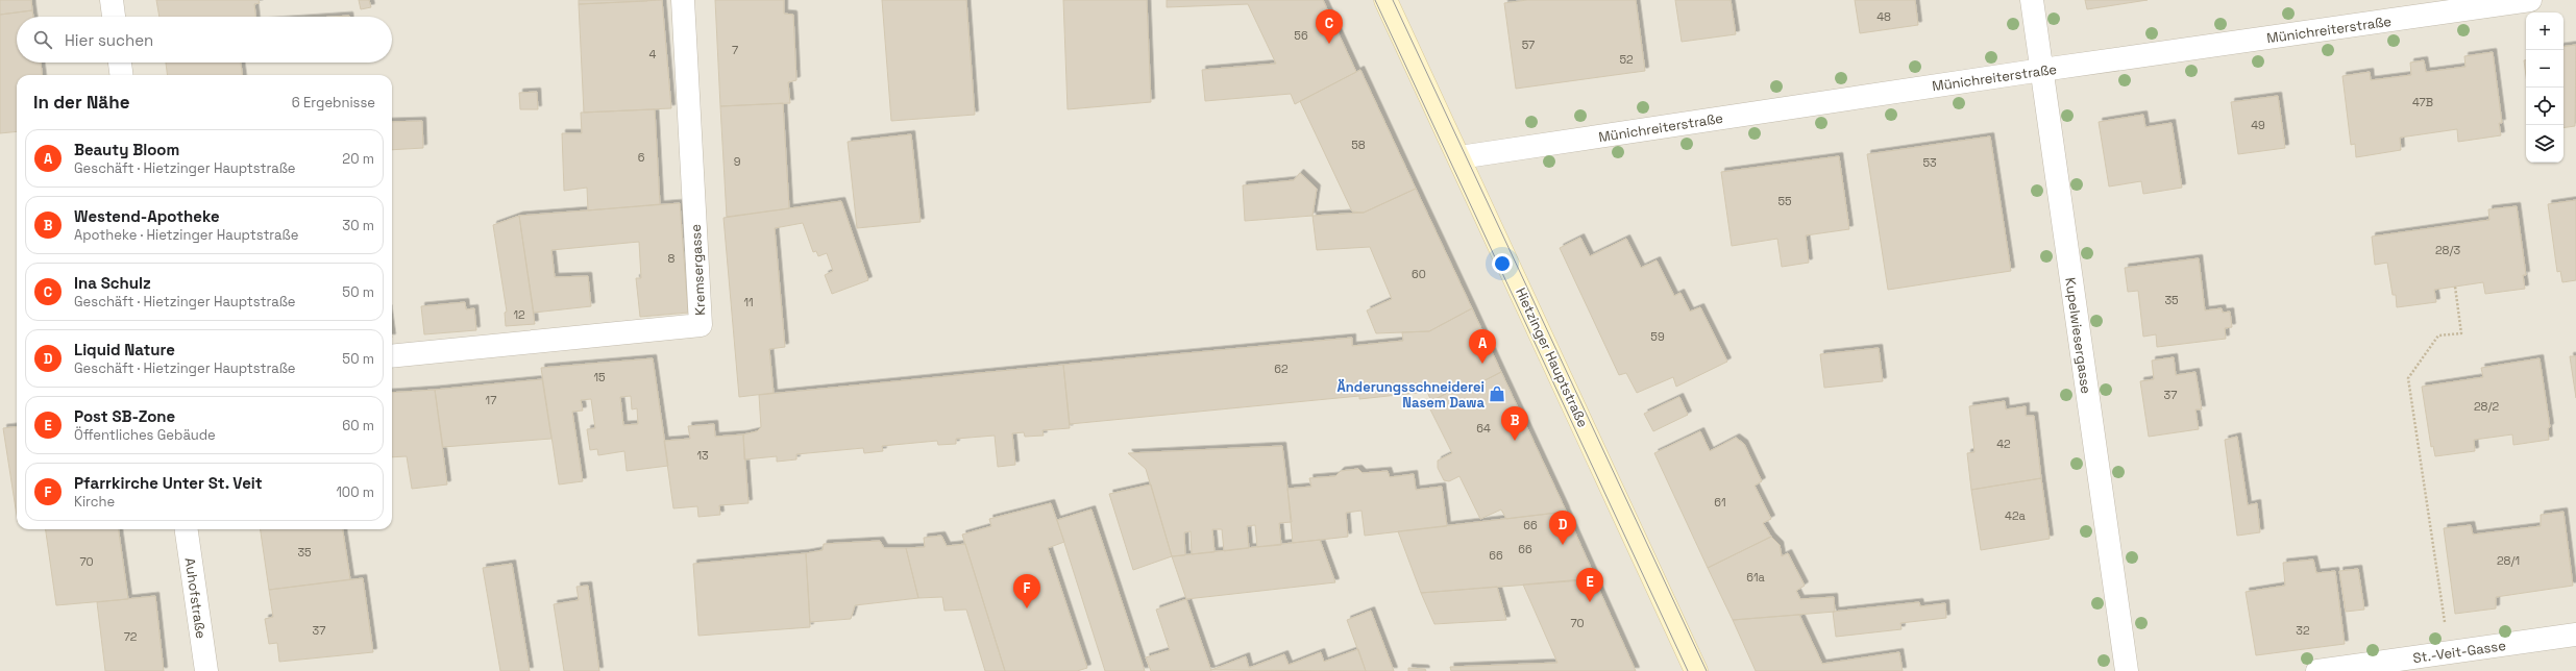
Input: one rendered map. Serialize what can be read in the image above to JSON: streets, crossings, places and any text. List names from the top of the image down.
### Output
{
  "streets": {
    "main road": ["Hietzinger Hauptstraße"],
    "street": [
      "Münichreiterstraße",
      "Kremsergasse",
      "Kupelwiesergasse",
      "Auhofstraße",
      "St.-Veit-Gasse"
    ]
  },
  "crossings": [
    ["Münichreiterstraße", "Kupelwiesergasse"],
    ["Münichreiterstraße", "Hietzinger Hauptstraße"]
  ],
  "places": {
    "shop": ["Änderungsschneiderei Nasem Dawa"]
  },
  "house_numbers": [
    "48",
    "56",
    "57",
    "7",
    "4",
    "52",
    "47B",
    "49",
    "58",
    "6",
    "9",
    "53",
    "55",
    "28/3",
    "8",
    "60",
    "35",
    "11",
    "12",
    "59",
    "62",
    "15",
    "37",
    "17",
    "28/2",
    "64",
    "42",
    "13",
    "61",
    "42a",
    "66",
    "66",
    "35",
    "66",
    "28/1",
    "70",
    "61a",
    "70",
    "37",
    "32",
    "72"
  ],
  "page": {
    "pins": [
      "C",
      "A",
      "B",
      "D",
      "E",
      "F"
    ],
    "map_buttons": ["+", "−"],
    "search": "Hier suchen",
    "heading": ["In der Nähe", "6 Ergebnisse"],
    "list": [
      {
        "mark": "A",
        "name": "Beauty Bloom",
        "note": "Geschäft · Hietzinger Hauptstraße",
        "value": "20 m"
      },
      {
        "mark": "B",
        "name": "Westend-Apotheke",
        "note": "Apotheke · Hietzinger Hauptstraße",
        "value": "30 m"
      },
      {
        "mark": "C",
        "name": "Ina Schulz",
        "note": "Geschäft · Hietzinger Hauptstraße",
        "value": "50 m"
      },
      {
        "mark": "D",
        "name": "Liquid Nature",
        "note": "Geschäft · Hietzinger Hauptstraße",
        "value": "50 m"
      },
      {
        "mark": "E",
        "name": "Post SB-Zone",
        "note": "Öffentliches Gebäude",
        "value": "60 m"
      },
      {
        "mark": "F",
        "name": "Pfarrkirche Unter St. Veit",
        "note": "Kirche",
        "value": "100 m"
      }
    ]
  }
}
